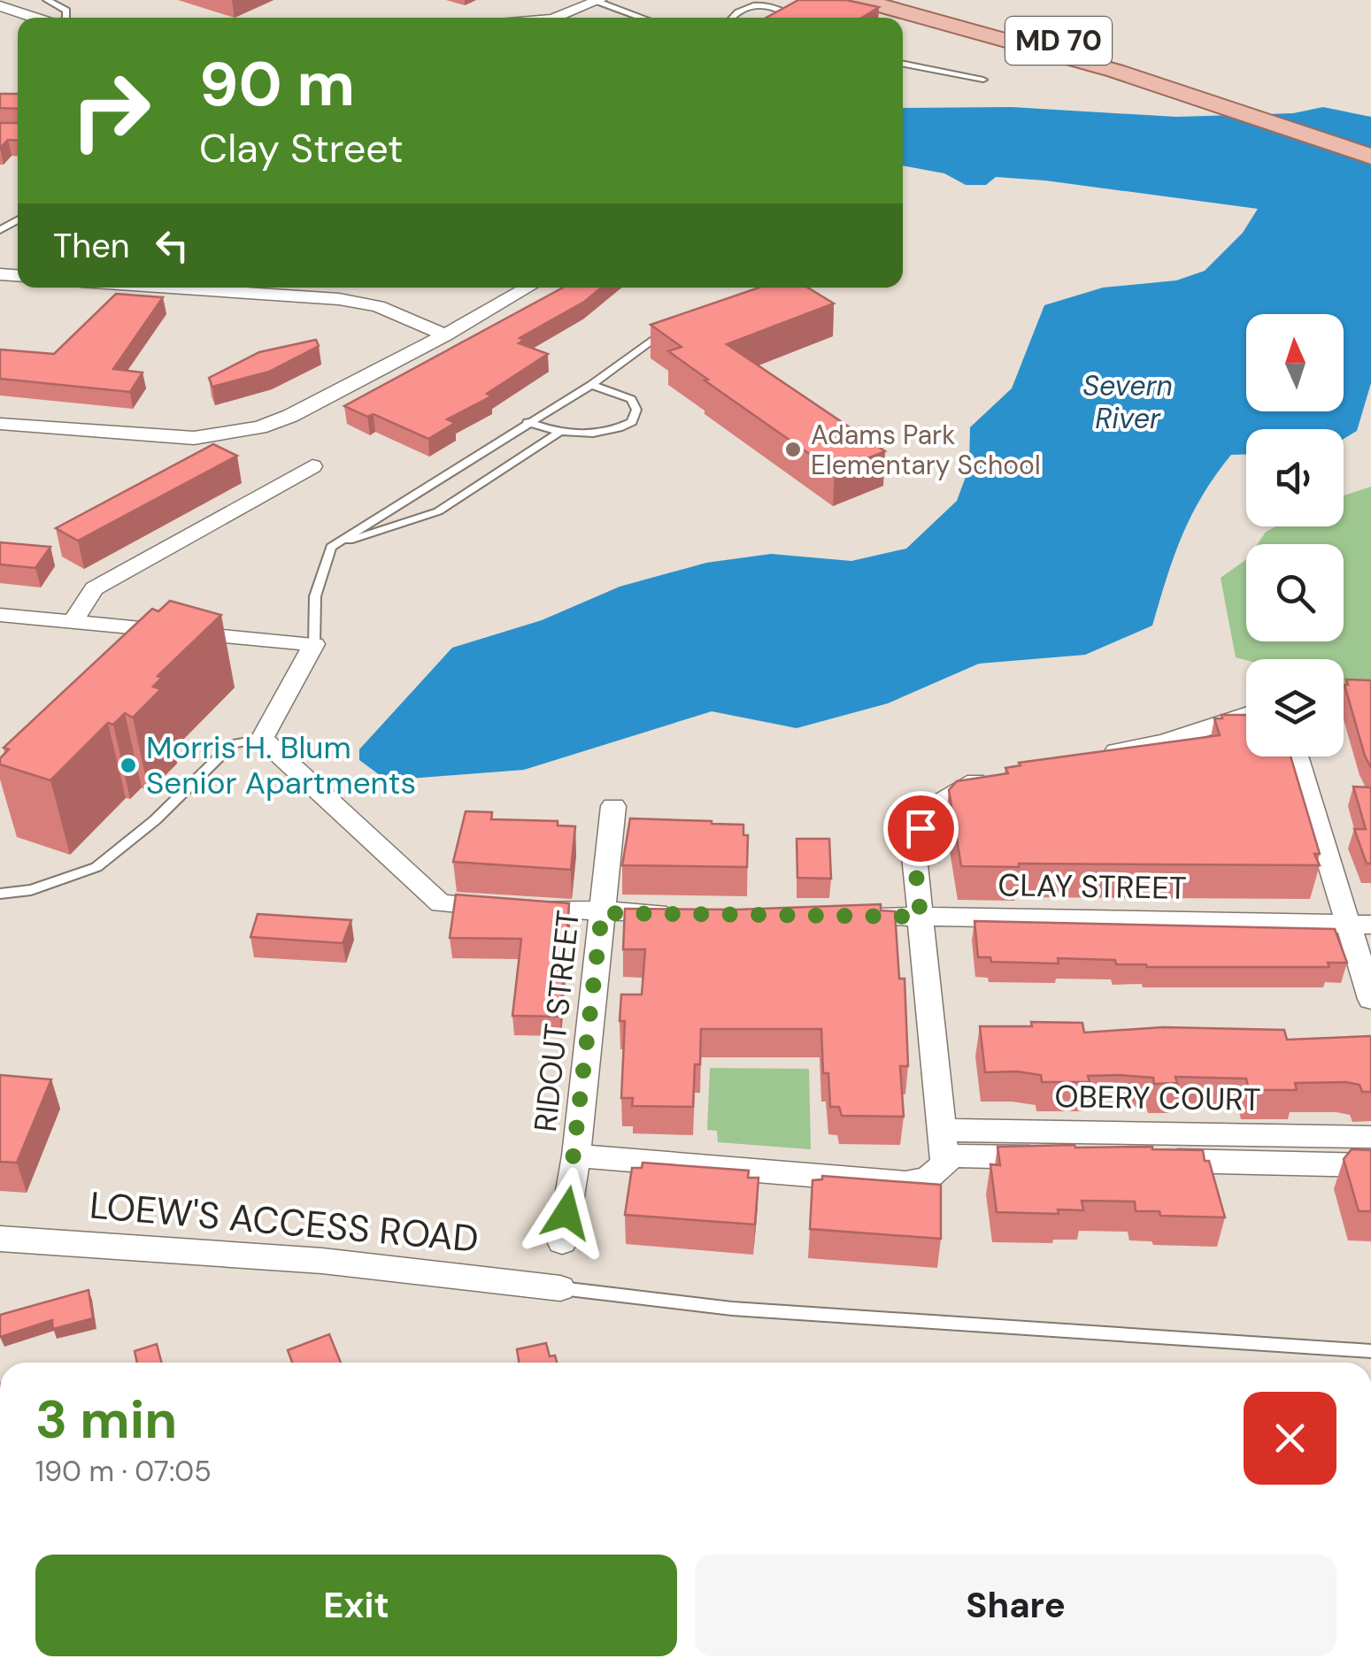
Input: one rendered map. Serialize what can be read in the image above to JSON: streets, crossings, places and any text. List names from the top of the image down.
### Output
{
  "streets": {
    "main road": ["MD 70"],
    "street": [
      "CLAY STREET",
      "RIDOUT STREET",
      "OBERY COURT",
      "LOEW'S ACCESS ROAD"
    ]
  },
  "water": ["Severn River"],
  "places": ["Adams Park Elementary School", "Morris H. Blum Senior Apartments"],
  "north": "top",
  "page": {
    "turn": ["90 m", "Clay Street"],
    "then": "Then",
    "heading": ["3 min", "190 m · 07:05"],
    "buttons": ["Exit", "Share"]
  }
}
